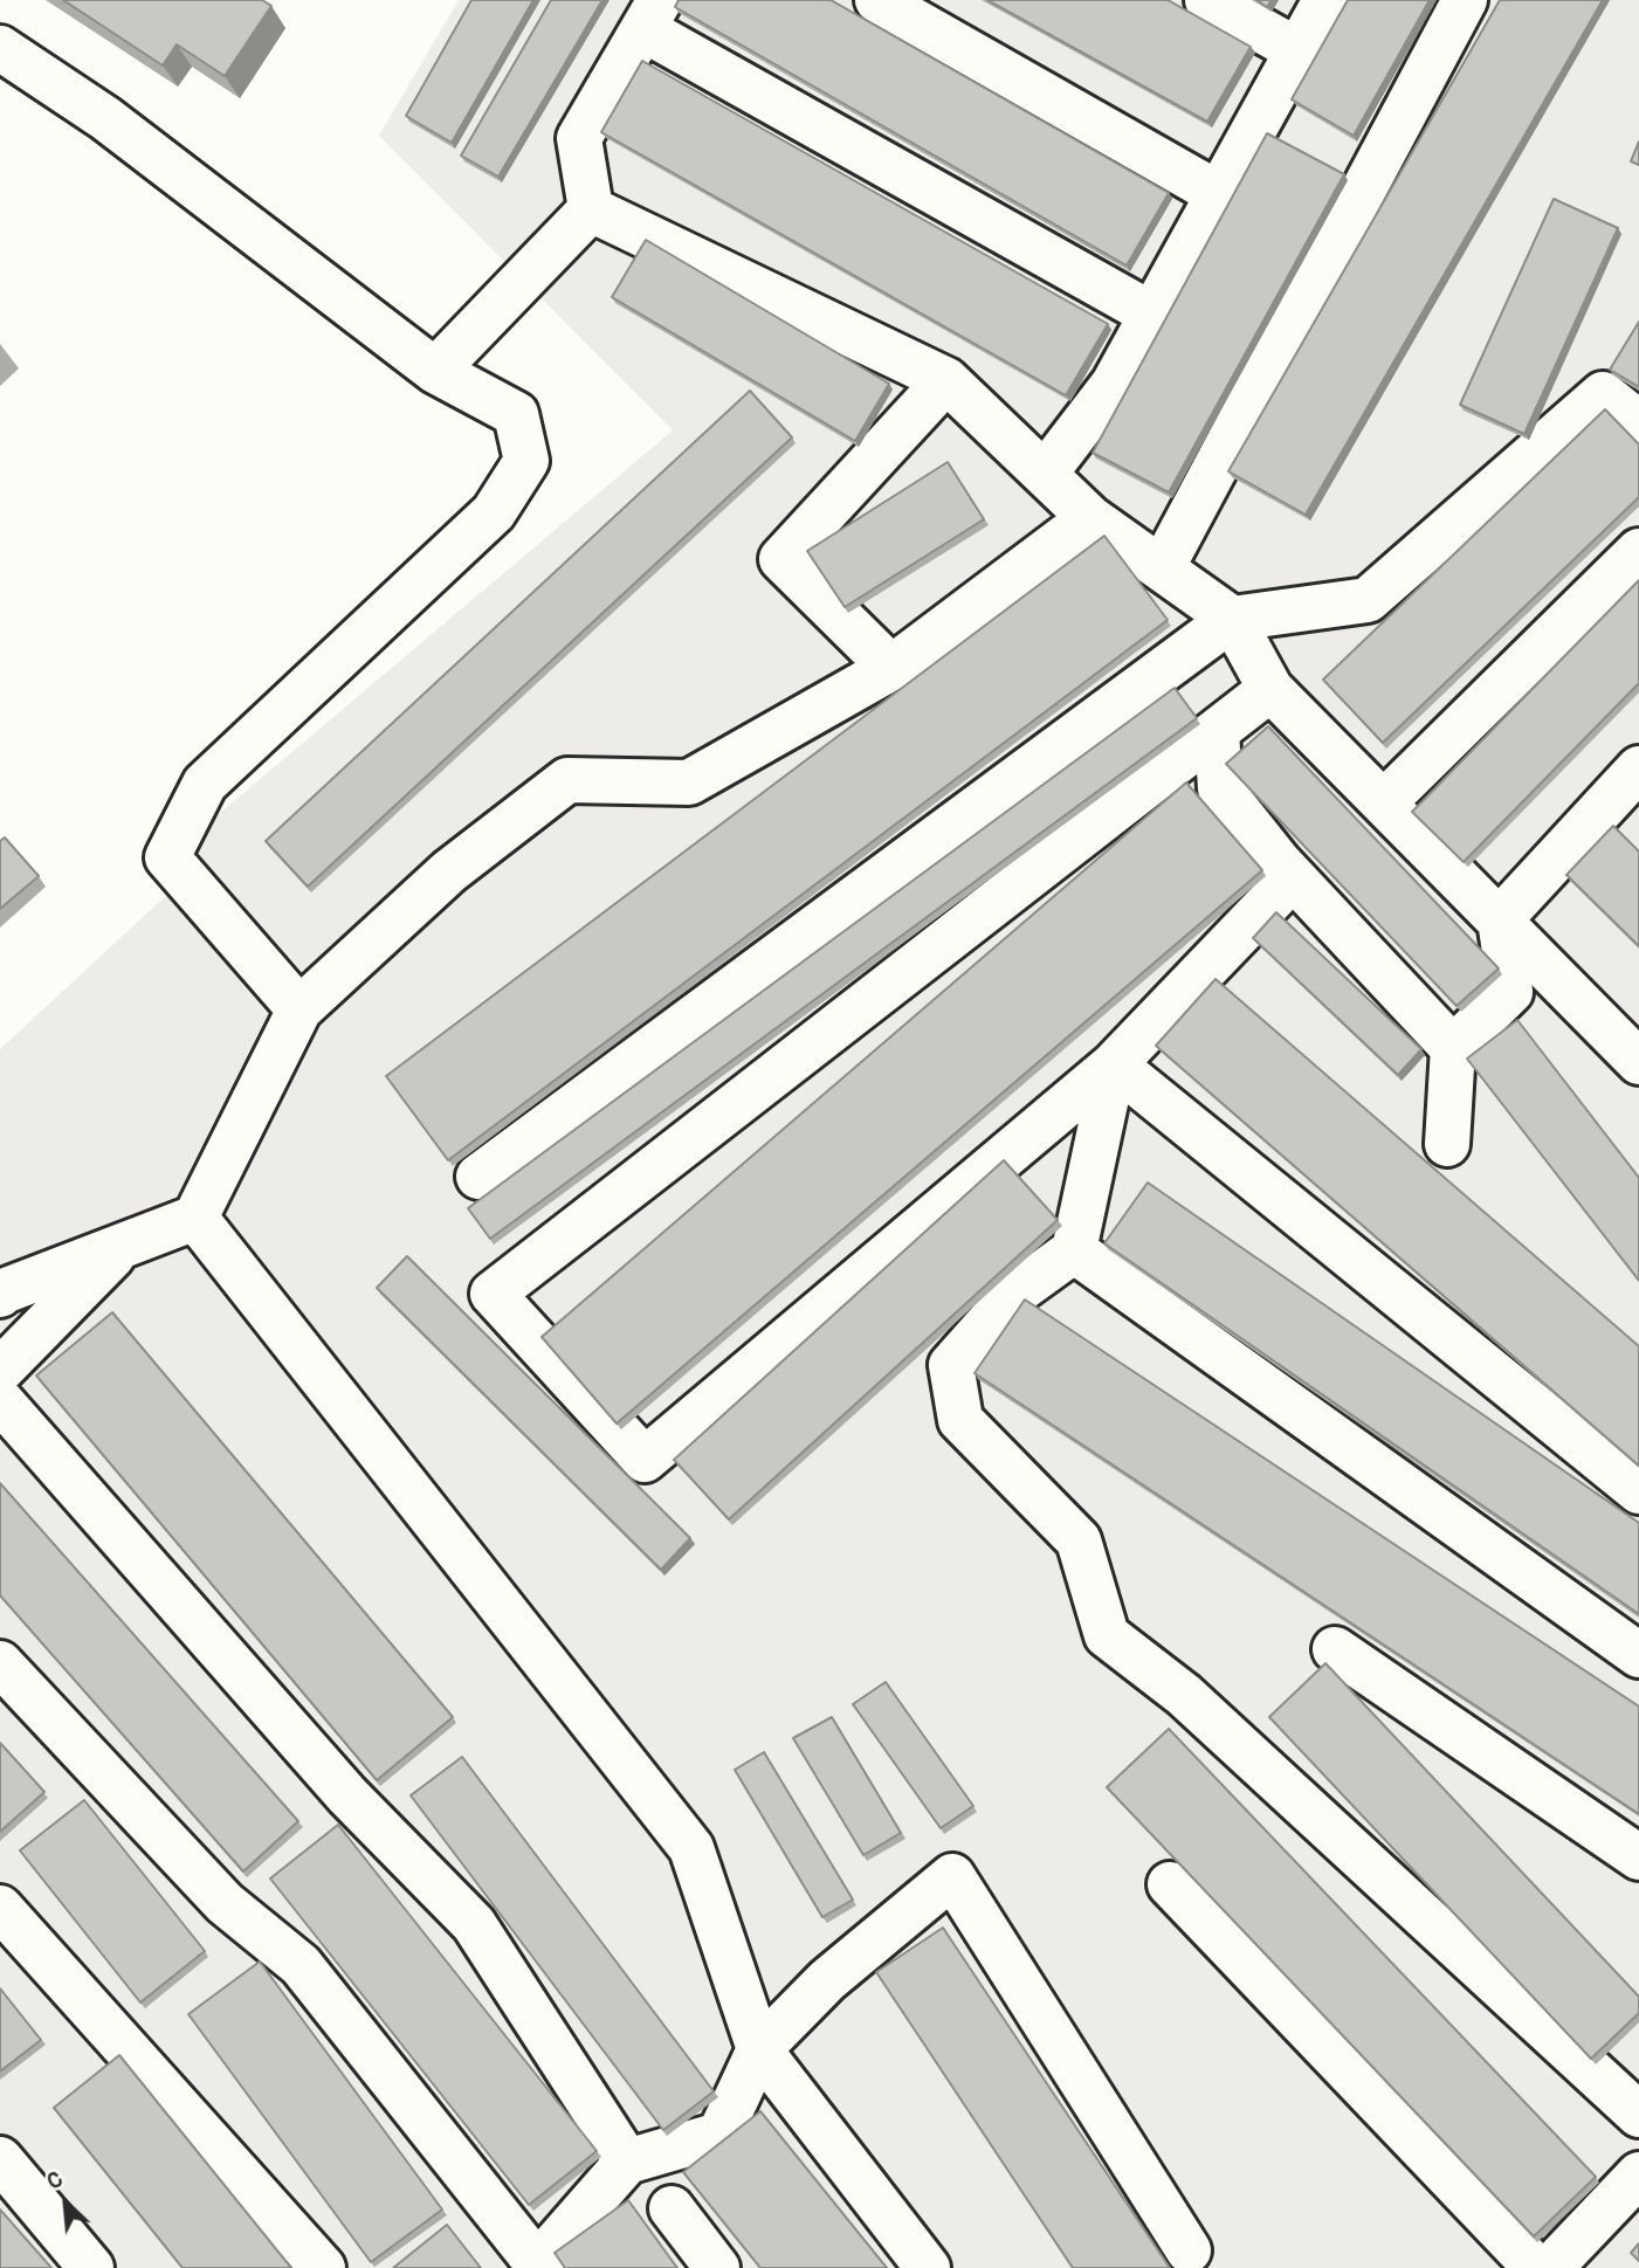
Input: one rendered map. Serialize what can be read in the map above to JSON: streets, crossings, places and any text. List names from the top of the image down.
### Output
{
  "north": "top left"
}
